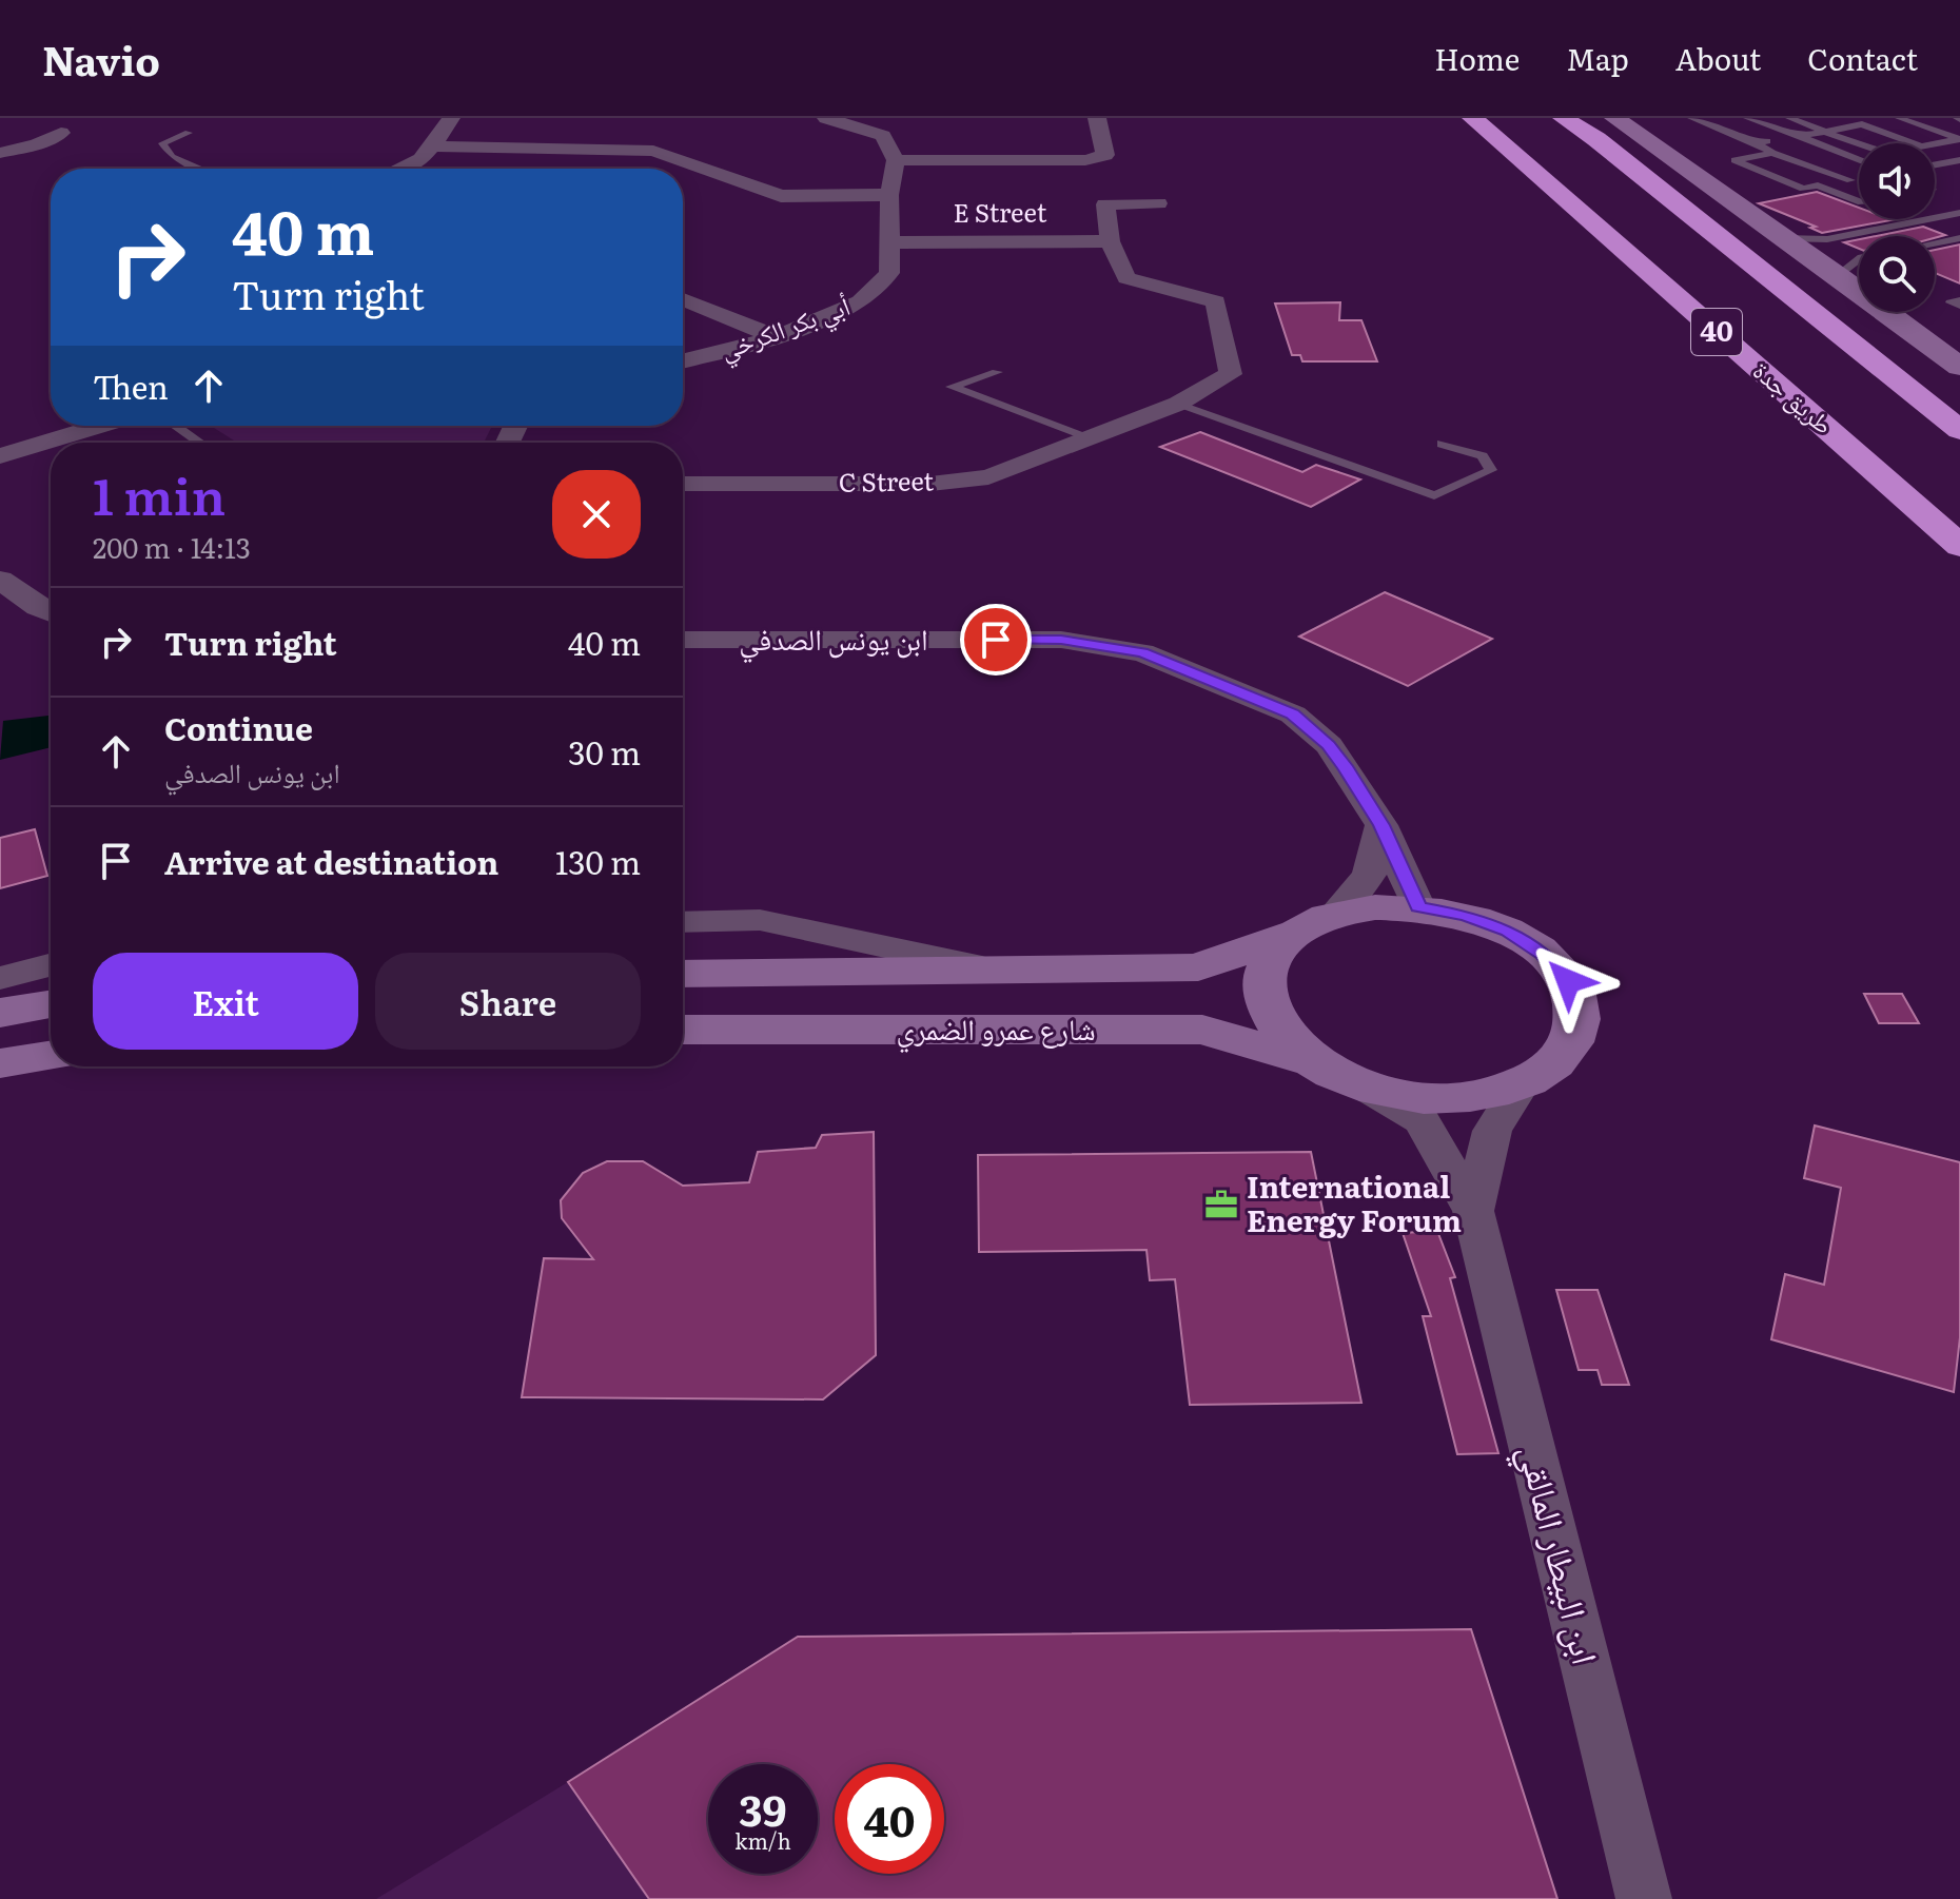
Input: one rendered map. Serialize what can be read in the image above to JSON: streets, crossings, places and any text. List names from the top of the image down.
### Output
{
  "streets": {
    "highway": ["40", "طريق جدة"],
    "street": [
      "E Street",
      "أبي بكر الكرخي",
      "C Street",
      "ابن يونس الصدفي",
      "شارع عمرو الضمري",
      "ابن البيطار المالقي"
    ]
  },
  "crossings": [
    ["E Street", "أبي بكر الكرخي"],
    ["E Street", "C Street"],
    ["ابن يونس الصدفي", "شارع عمرو الضمري"]
  ],
  "places": {
    "office": ["International Energy Forum"]
  },
  "page": {
    "header": "Navio",
    "nav": [
      "Home",
      "Map",
      "About",
      "Contact"
    ],
    "turn": ["40 m", "Turn right"],
    "then": "Then",
    "heading": ["1 min", "200 m · 14:13"],
    "list": [
      {
        "name": "Turn right",
        "value": "40 m"
      },
      {
        "name": "Continue",
        "note": "ابن يونس الصدفي",
        "value": "30 m"
      },
      {
        "name": "Arrive at destination",
        "value": "130 m"
      }
    ],
    "buttons": ["Exit", "Share"],
    "speed": "39 km/h",
    "limit": "40"
  }
}
